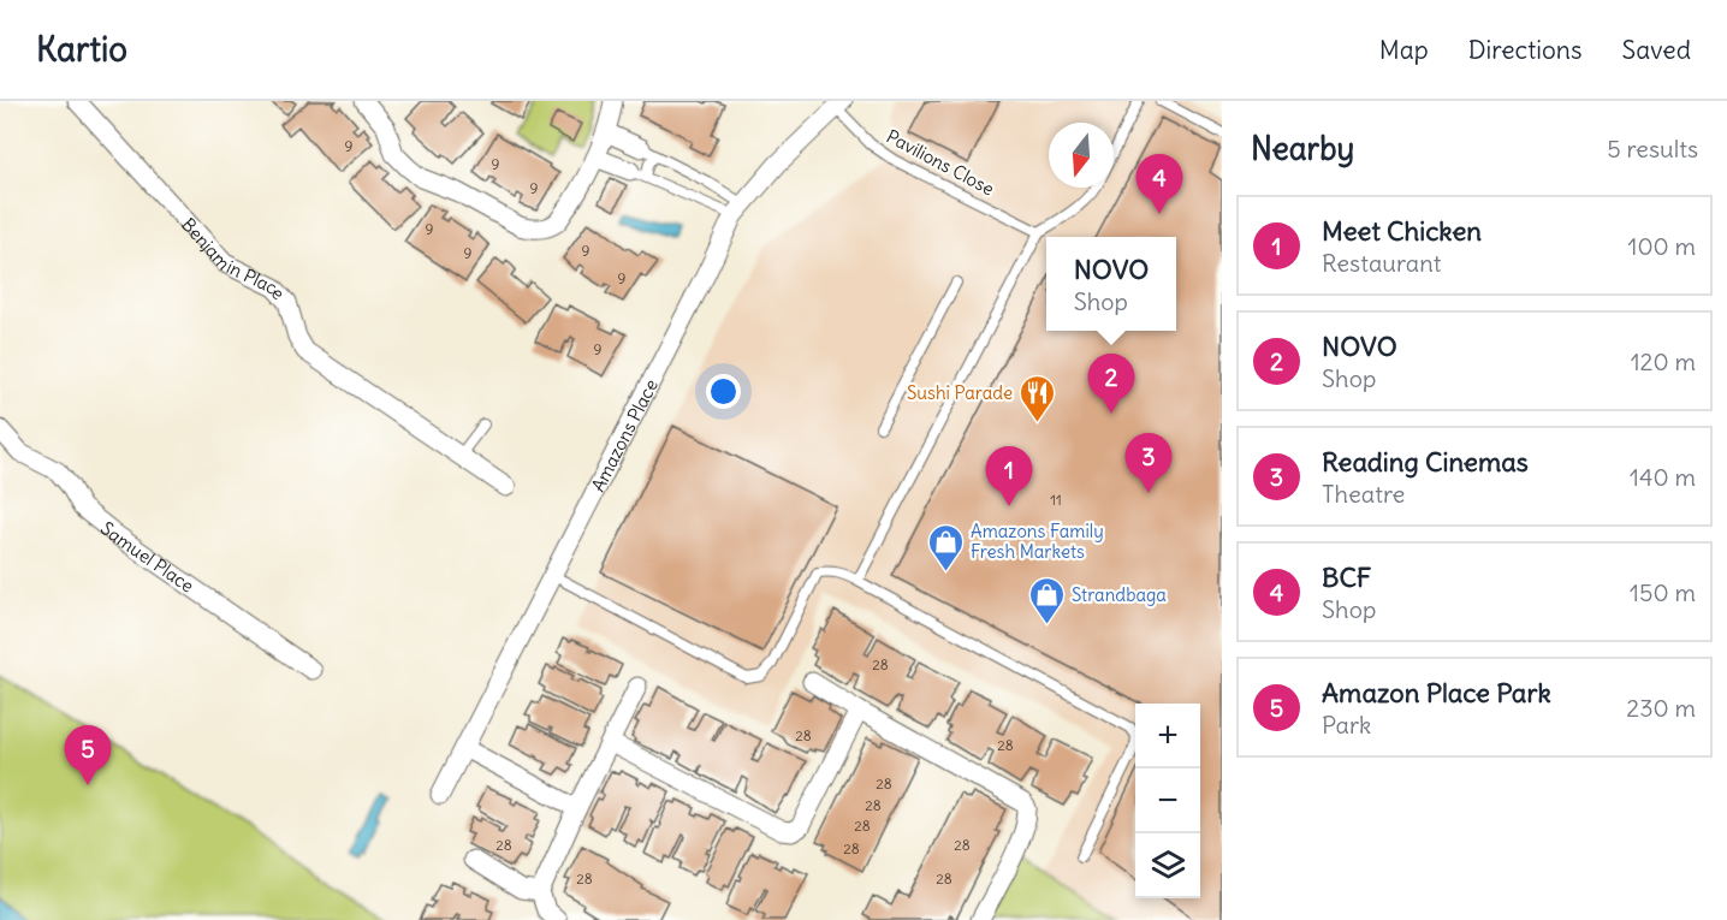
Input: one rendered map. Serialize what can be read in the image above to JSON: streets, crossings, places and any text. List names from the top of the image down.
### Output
{
  "streets": {
    "street": ["Benjamin Place", "Amazons Place", "Samuel Place"],
    "lane": ["Pavilions Close"]
  },
  "crossings": [
    ["Pavilions Close", "Amazons Place"]
  ],
  "places": {
    "restaurant": ["Sushi Parade"],
    "shop": ["Amazons Family Fresh Markets", "Strandbaga"]
  },
  "house_numbers": [
    "9",
    "9",
    "9",
    "9",
    "9",
    "9",
    "9",
    "9",
    "11",
    "28",
    "28",
    "28",
    "28",
    "28",
    "28",
    "28",
    "28",
    "28",
    "28",
    "28"
  ],
  "north": "bottom",
  "page": {
    "header": "Kartio",
    "nav": ["Map", "Directions", "Saved"],
    "heading": ["Nearby", "5 results"],
    "pins": [
      "4",
      "2",
      "3",
      "1",
      "5"
    ],
    "list": [
      {
        "mark": "1",
        "name": "Meet Chicken",
        "note": "Restaurant",
        "value": "100 m"
      },
      {
        "mark": "2",
        "name": "NOVO",
        "note": "Shop",
        "value": "120 m"
      },
      {
        "mark": "3",
        "name": "Reading Cinemas",
        "note": "Theatre",
        "value": "140 m"
      },
      {
        "mark": "4",
        "name": "BCF",
        "note": "Shop",
        "value": "150 m"
      },
      {
        "mark": "5",
        "name": "Amazon Place Park",
        "note": "Park",
        "value": "230 m"
      }
    ],
    "popup": ["NOVO", "Shop"],
    "map_buttons": ["+", "−"]
  }
}
